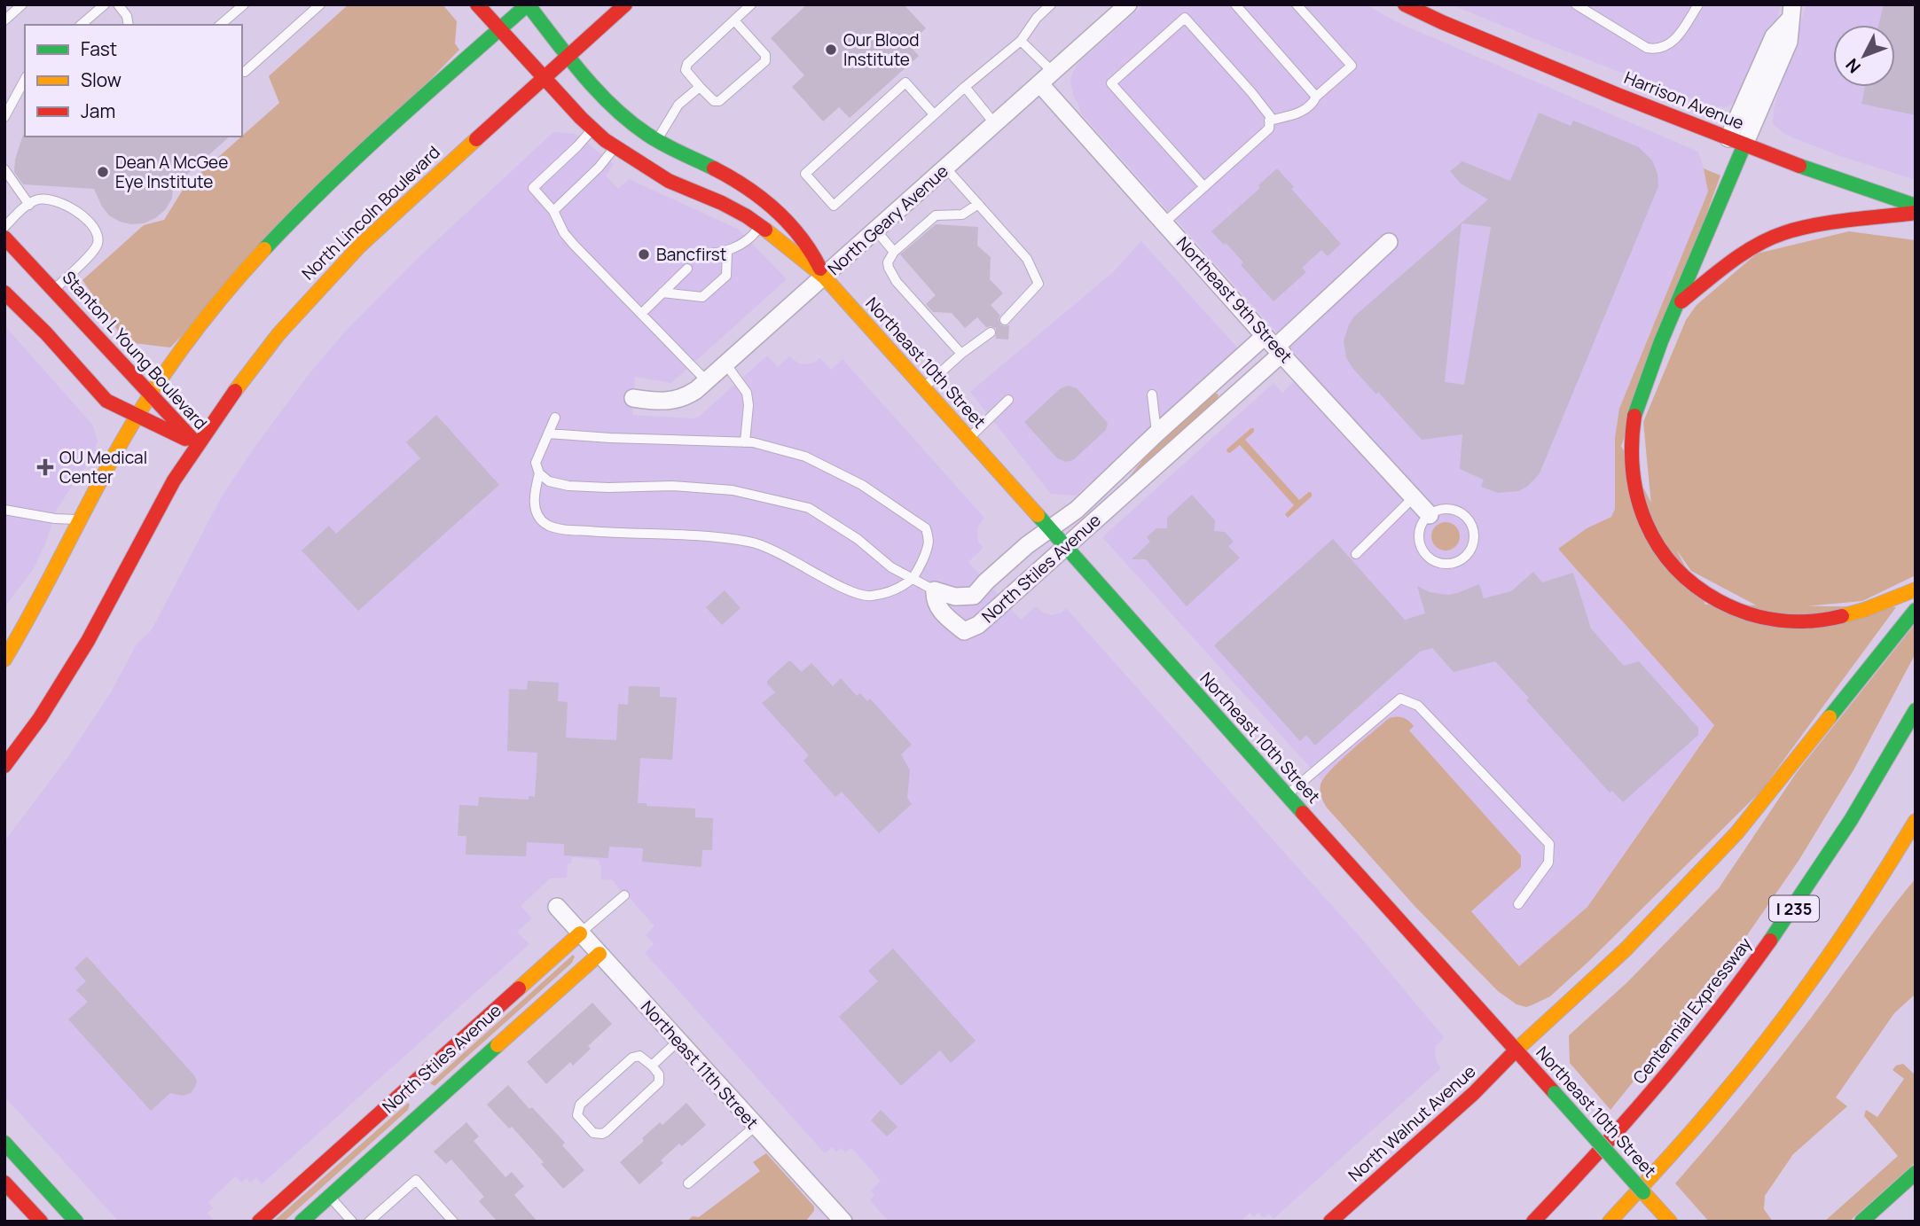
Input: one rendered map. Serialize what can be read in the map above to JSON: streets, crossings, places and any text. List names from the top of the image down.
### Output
{
  "streets": {
    "main road": [
      "Harrison Avenue",
      "North Lincoln Boulevard",
      "Stanton L Young Boulevard",
      "Northeast 10th Street",
      "North Stiles Avenue",
      "I 235",
      "Centennial Expressway",
      "North Walnut Avenue"
    ],
    "street": ["North Geary Avenue", "Northeast 9th Street", "Northeast 11th Street"]
  },
  "crossings": [
    ["North Lincoln Boulevard", "Stanton L Young Boulevard"],
    ["North Lincoln Boulevard", "Northeast 10th Street"],
    ["North Geary Avenue", "Northeast 9th Street"],
    ["North Geary Avenue", "Northeast 10th Street"],
    ["Northeast 9th Street", "North Stiles Avenue"],
    ["Northeast 10th Street", "North Stiles Avenue"],
    ["Northeast 10th Street", "North Walnut Avenue"],
    ["North Stiles Avenue", "Northeast 11th Street"]
  ],
  "places": {
    "other": ["Our Blood Institute", "Dean A McGee Eye Institute", "Bancfirst"],
    "health": ["OU Medical Center"]
  },
  "legend": ["Fast", "Slow", "Jam"],
  "north": "bottom left"
}
